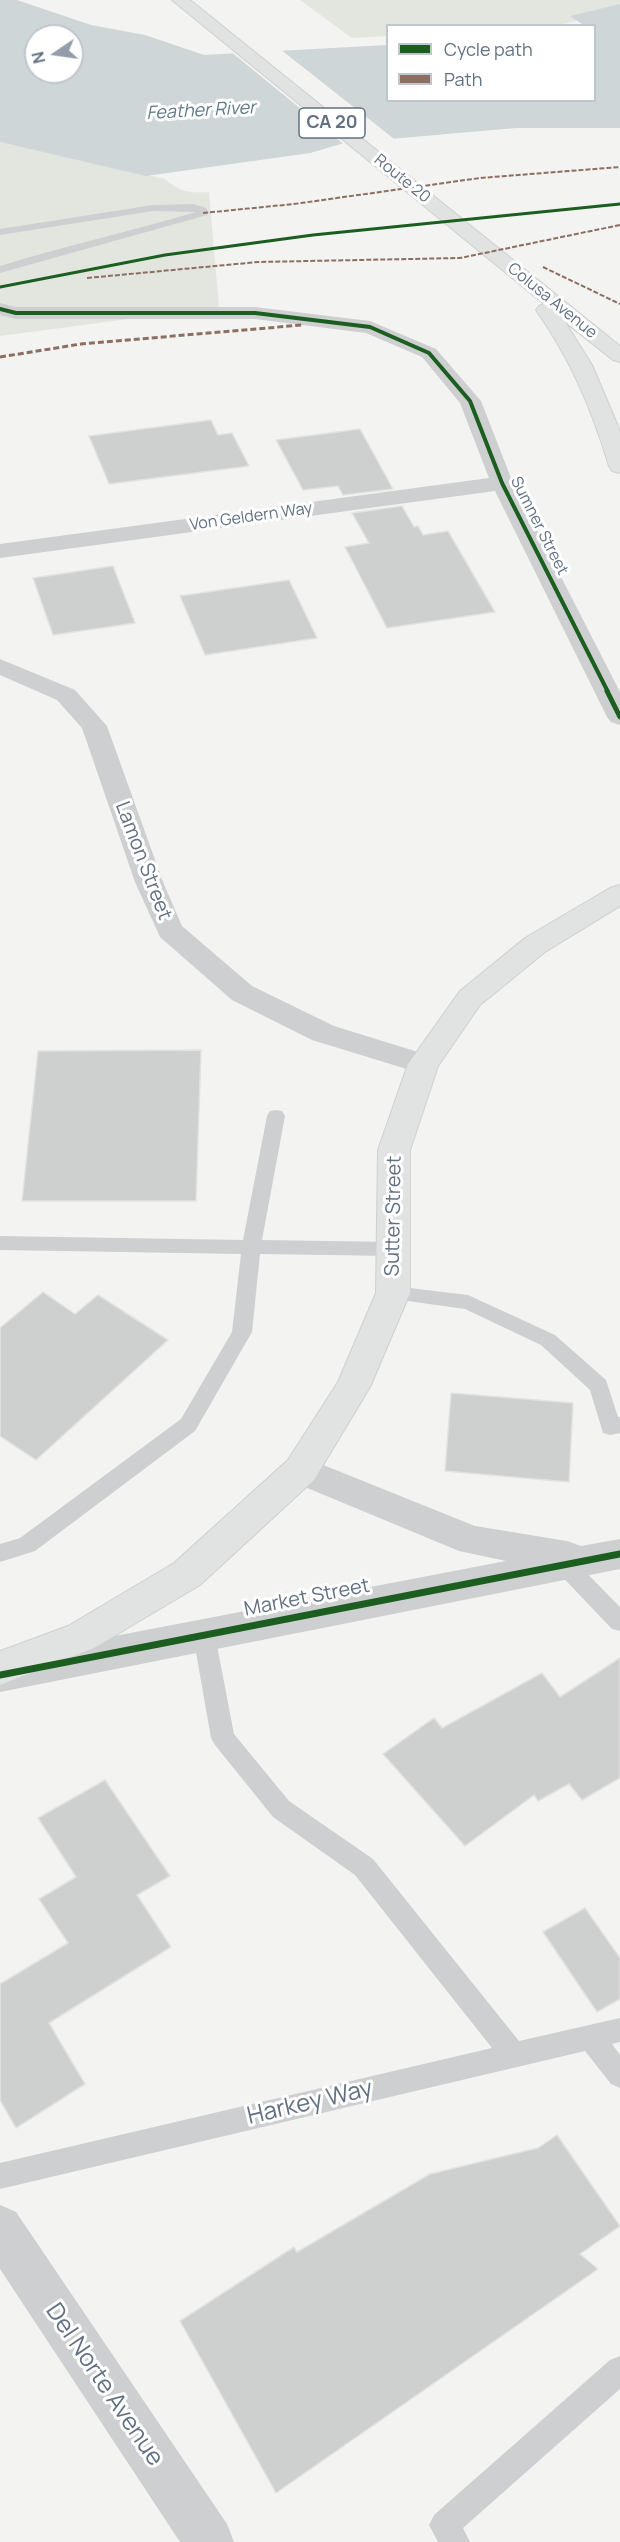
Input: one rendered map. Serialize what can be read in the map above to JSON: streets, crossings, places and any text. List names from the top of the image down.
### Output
{
  "streets": {
    "main road": [
      "CA 20",
      "Route 20",
      "Colusa Avenue",
      "Sutter Street"
    ],
    "street": [
      "Von Geldern Way",
      "Sumner Street",
      "Lamon Street",
      "Market Street",
      "Del Norte Avenue"
    ],
    "lane": ["Harkey Way"]
  },
  "crossings": [
    ["Route 20", "Colusa Avenue"],
    ["Von Geldern Way", "Sumner Street"],
    ["Lamon Street", "Sutter Street"],
    ["Sutter Street", "Market Street"]
  ],
  "water": ["Feather River"],
  "legend": ["Cycle path", "Path"],
  "north": "left"
}
